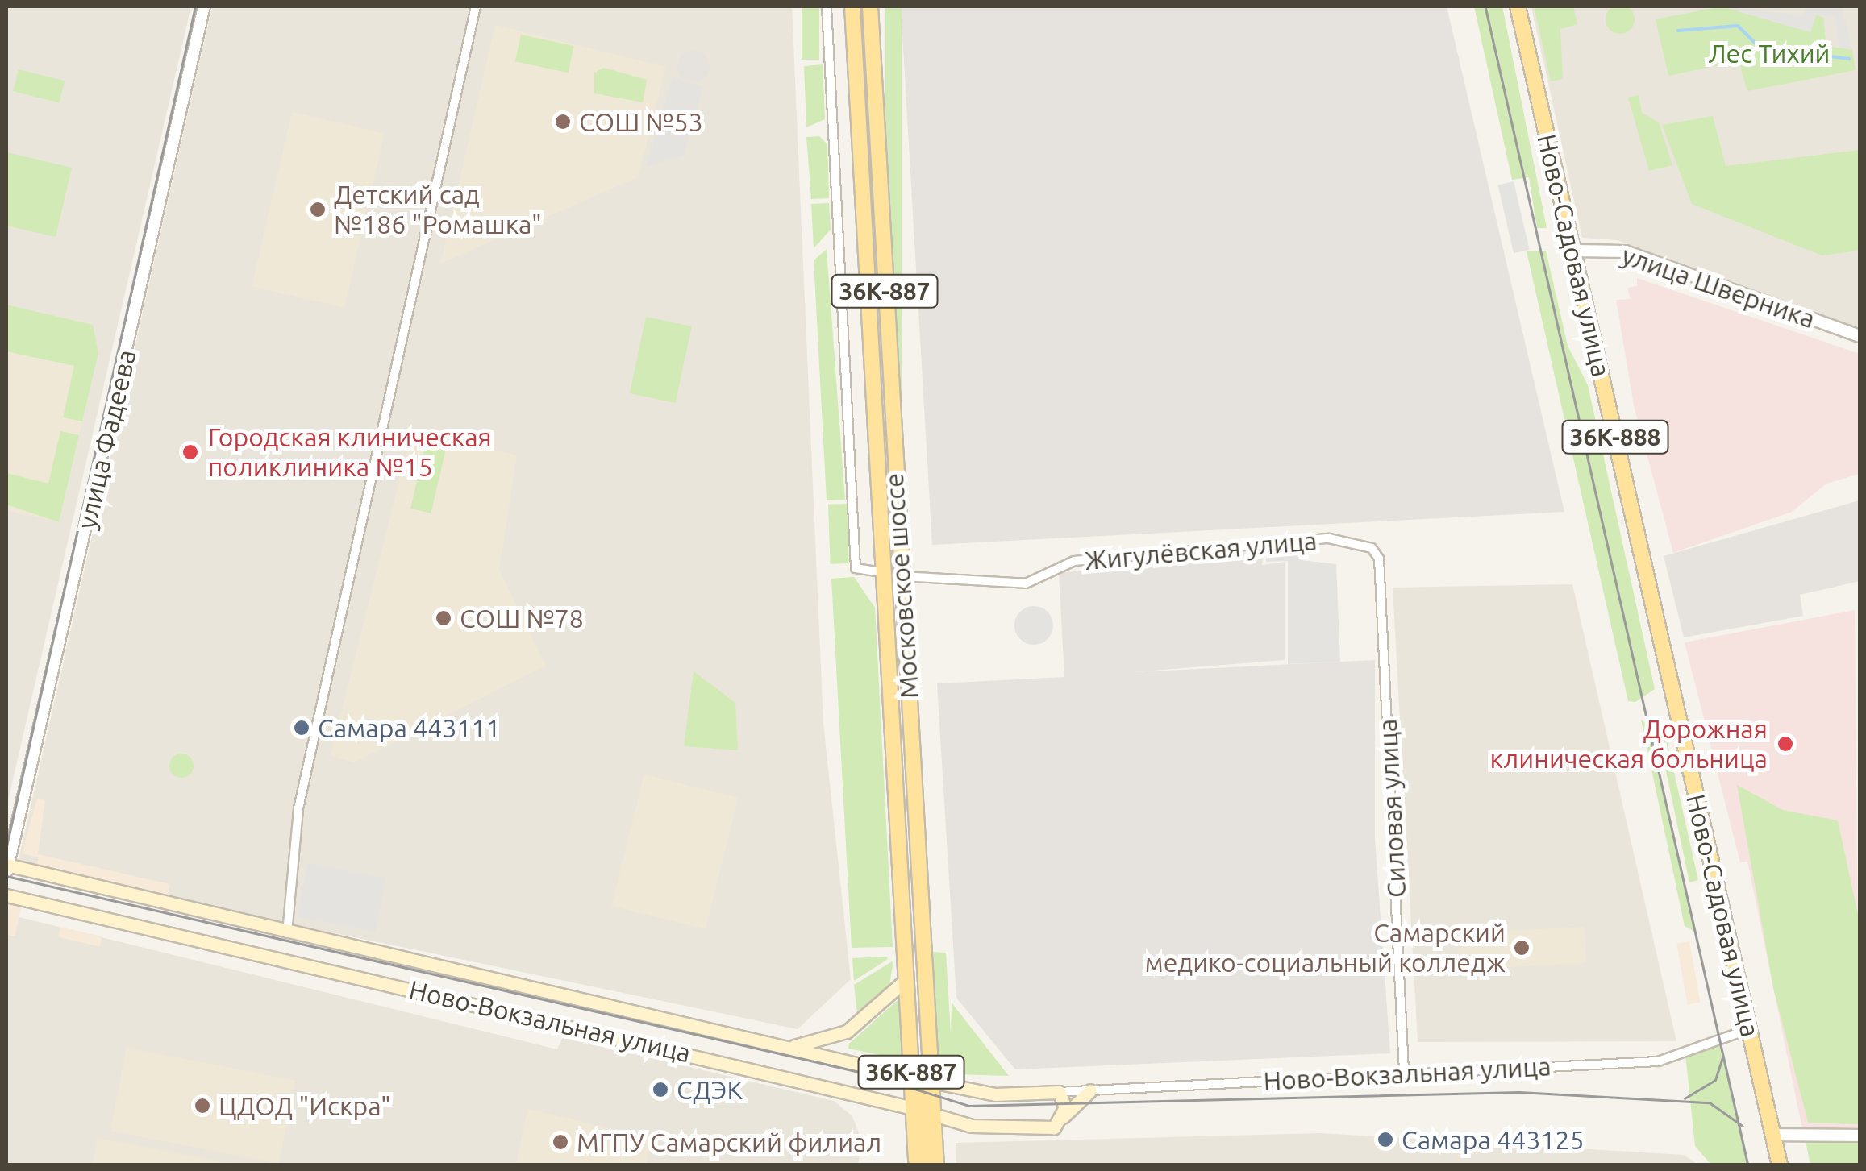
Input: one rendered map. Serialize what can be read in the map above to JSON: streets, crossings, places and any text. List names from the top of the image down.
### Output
{
  "streets": {
    "main road": [
      "Ново-Садовая улица",
      "36К-887",
      "36К-888",
      "Московское шоссе",
      "Ново-Вокзальная улица"
    ],
    "street": [
      "улица Шверника",
      "улица Фадеева",
      "Жигулёвская улица",
      "Силовая улица"
    ]
  },
  "crossings": [
    ["Ново-Садовая улица", "улица Шверника"],
    ["Ново-Садовая улица", "Ново-Вокзальная улица"],
    ["36К-887", "Московское шоссе"],
    ["36К-887", "Ново-Вокзальная улица"],
    ["улица Фадеева", "Ново-Вокзальная улица"],
    ["Жигулёвская улица", "Московское шоссе"],
    ["Жигулёвская улица", "Силовая улица"],
    ["Московское шоссе", "Ново-Вокзальная улица"],
    ["Силовая улица", "Ново-Вокзальная улица"]
  ],
  "parks": ["Лес Тихий"],
  "places": [
    "СОШ №53",
    "Детский сад №186 \"Ромашка\"",
    "Городская клиническая поликлиника №15",
    "СОШ №78",
    "Самара 443111",
    "Дорожная клиническая больница",
    "Самарский медико-социальный колледж",
    "СДЭК",
    "ЦДОД \"Искра\"",
    "Самара 443125",
    "МГПУ Самарский филиал"
  ]
}
